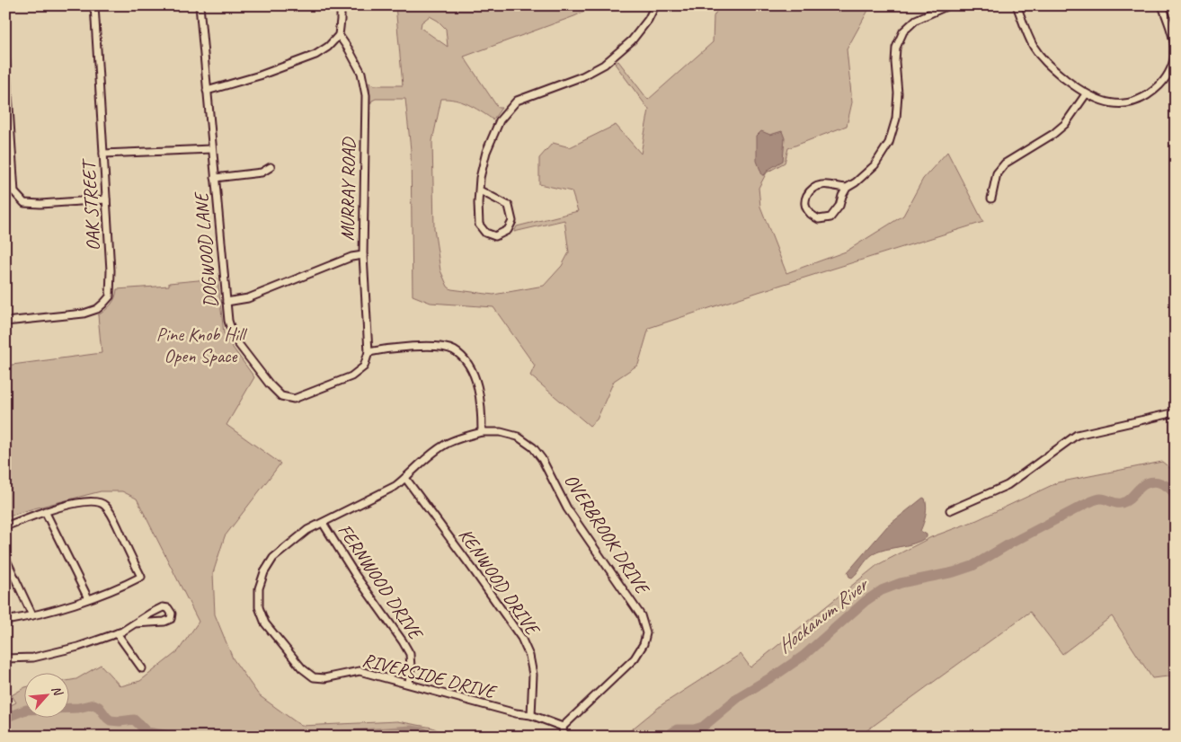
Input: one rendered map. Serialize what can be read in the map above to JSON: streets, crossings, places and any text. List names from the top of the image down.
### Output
{
  "streets": {
    "street": [
      "MURRAY ROAD",
      "OAK STREET",
      "DOGWOOD LANE",
      "OVERBROOK DRIVE",
      "FERNWOOD DRIVE",
      "KENWOOD DRIVE",
      "RIVERSIDE DRIVE"
    ]
  },
  "crossings": [
    ["MURRAY ROAD", "DOGWOOD LANE"],
    ["OVERBROOK DRIVE", "KENWOOD DRIVE"],
    ["OVERBROOK DRIVE", "RIVERSIDE DRIVE"],
    ["FERNWOOD DRIVE", "RIVERSIDE DRIVE"],
    ["KENWOOD DRIVE", "RIVERSIDE DRIVE"]
  ],
  "water": ["Hockanum River"],
  "parks": ["Pine Knob Hill Open Space"],
  "north": "top right"
}
